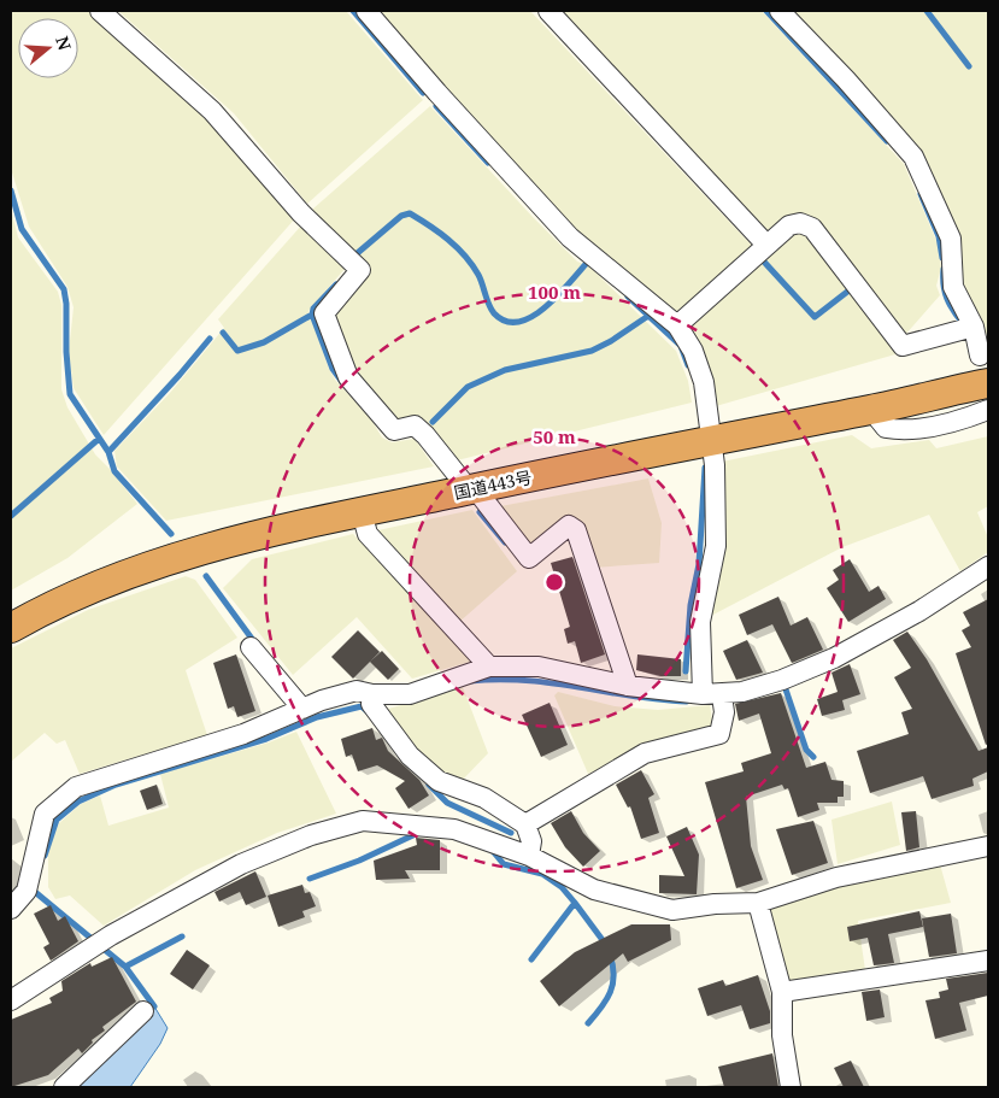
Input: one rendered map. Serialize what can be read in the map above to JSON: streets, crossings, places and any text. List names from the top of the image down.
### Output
{
  "streets": {
    "highway": ["国道443号"]
  },
  "north": "right",
  "rings": ["100 m", "50 m"]
}
